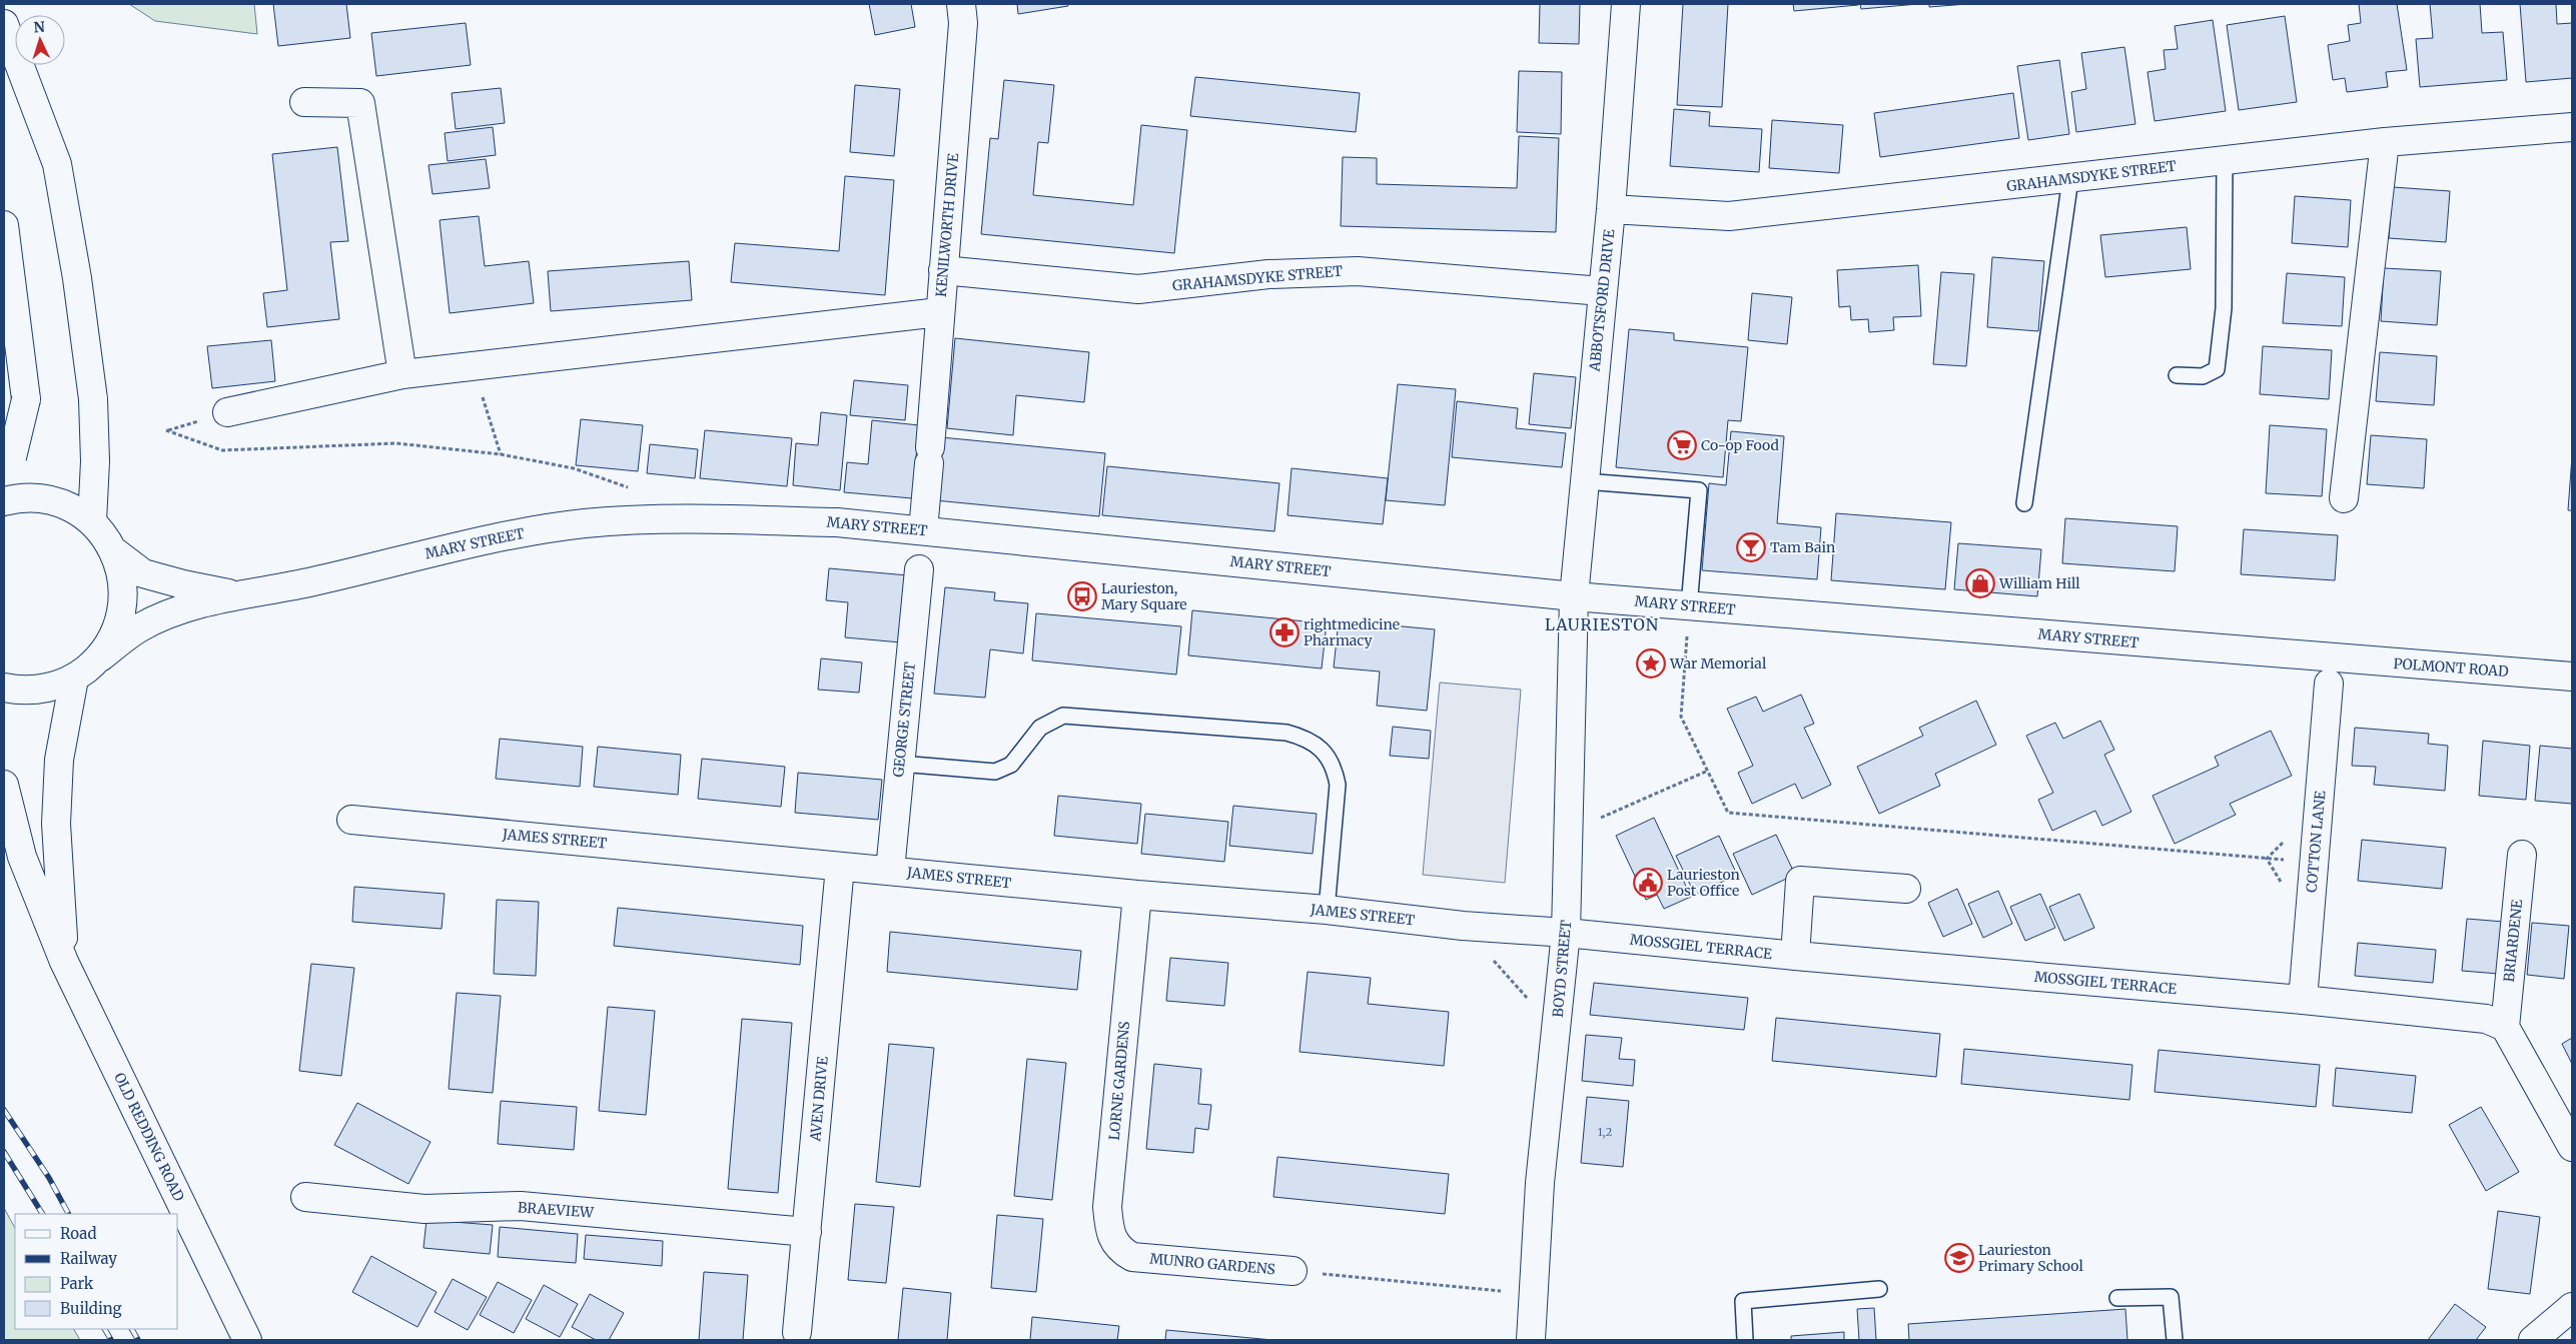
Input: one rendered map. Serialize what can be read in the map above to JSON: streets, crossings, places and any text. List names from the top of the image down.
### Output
{
  "streets": {
    "street": [
      "GRAHAMSDYKE STREET",
      "KENILWORTH DRIVE",
      "ABBOTSFORD DRIVE",
      "MARY STREET",
      "POLMONT ROAD",
      "GEORGE STREET",
      "JAMES STREET",
      "COTTON LANE",
      "BRIARDENE",
      "MOSSGIEL TERRACE",
      "BOYD STREET",
      "LORNE GARDENS",
      "AVEN DRIVE",
      "OLD REDDING ROAD",
      "BRAEVIEW",
      "MUNRO GARDENS"
    ]
  },
  "crossings": [
    ["GRAHAMSDYKE STREET", "KENILWORTH DRIVE"],
    ["GRAHAMSDYKE STREET", "ABBOTSFORD DRIVE"],
    ["KENILWORTH DRIVE", "MARY STREET"],
    ["ABBOTSFORD DRIVE", "MARY STREET"],
    ["ABBOTSFORD DRIVE", "BOYD STREET"],
    ["MARY STREET", "POLMONT ROAD"],
    ["MARY STREET", "COTTON LANE"],
    ["MARY STREET", "BOYD STREET"],
    ["POLMONT ROAD", "COTTON LANE"],
    ["GEORGE STREET", "JAMES STREET"],
    ["JAMES STREET", "MOSSGIEL TERRACE"],
    ["JAMES STREET", "BOYD STREET"],
    ["JAMES STREET", "LORNE GARDENS"],
    ["JAMES STREET", "AVEN DRIVE"],
    ["COTTON LANE", "MOSSGIEL TERRACE"],
    ["BRIARDENE", "MOSSGIEL TERRACE"],
    ["MOSSGIEL TERRACE", "BOYD STREET"],
    ["LORNE GARDENS", "MUNRO GARDENS"],
    ["AVEN DRIVE", "BRAEVIEW"]
  ],
  "districts": ["LAURIESTON"],
  "places": {
    "supermarket": ["Co-op Food"],
    "bar": ["Tam Bain"],
    "shop": ["William Hill"],
    "bus stop": ["Laurieston, Mary Square"],
    "pharmacy": ["rightmedicine Pharmacy"],
    "place": ["War Memorial"],
    "public building": ["Laurieston Post Office"],
    "school or university": ["Laurieston Primary School"]
  },
  "house_numbers": ["1,2"],
  "legend": [
    "Road",
    "Railway",
    "Park",
    "Building"
  ],
  "north": "top"
}
